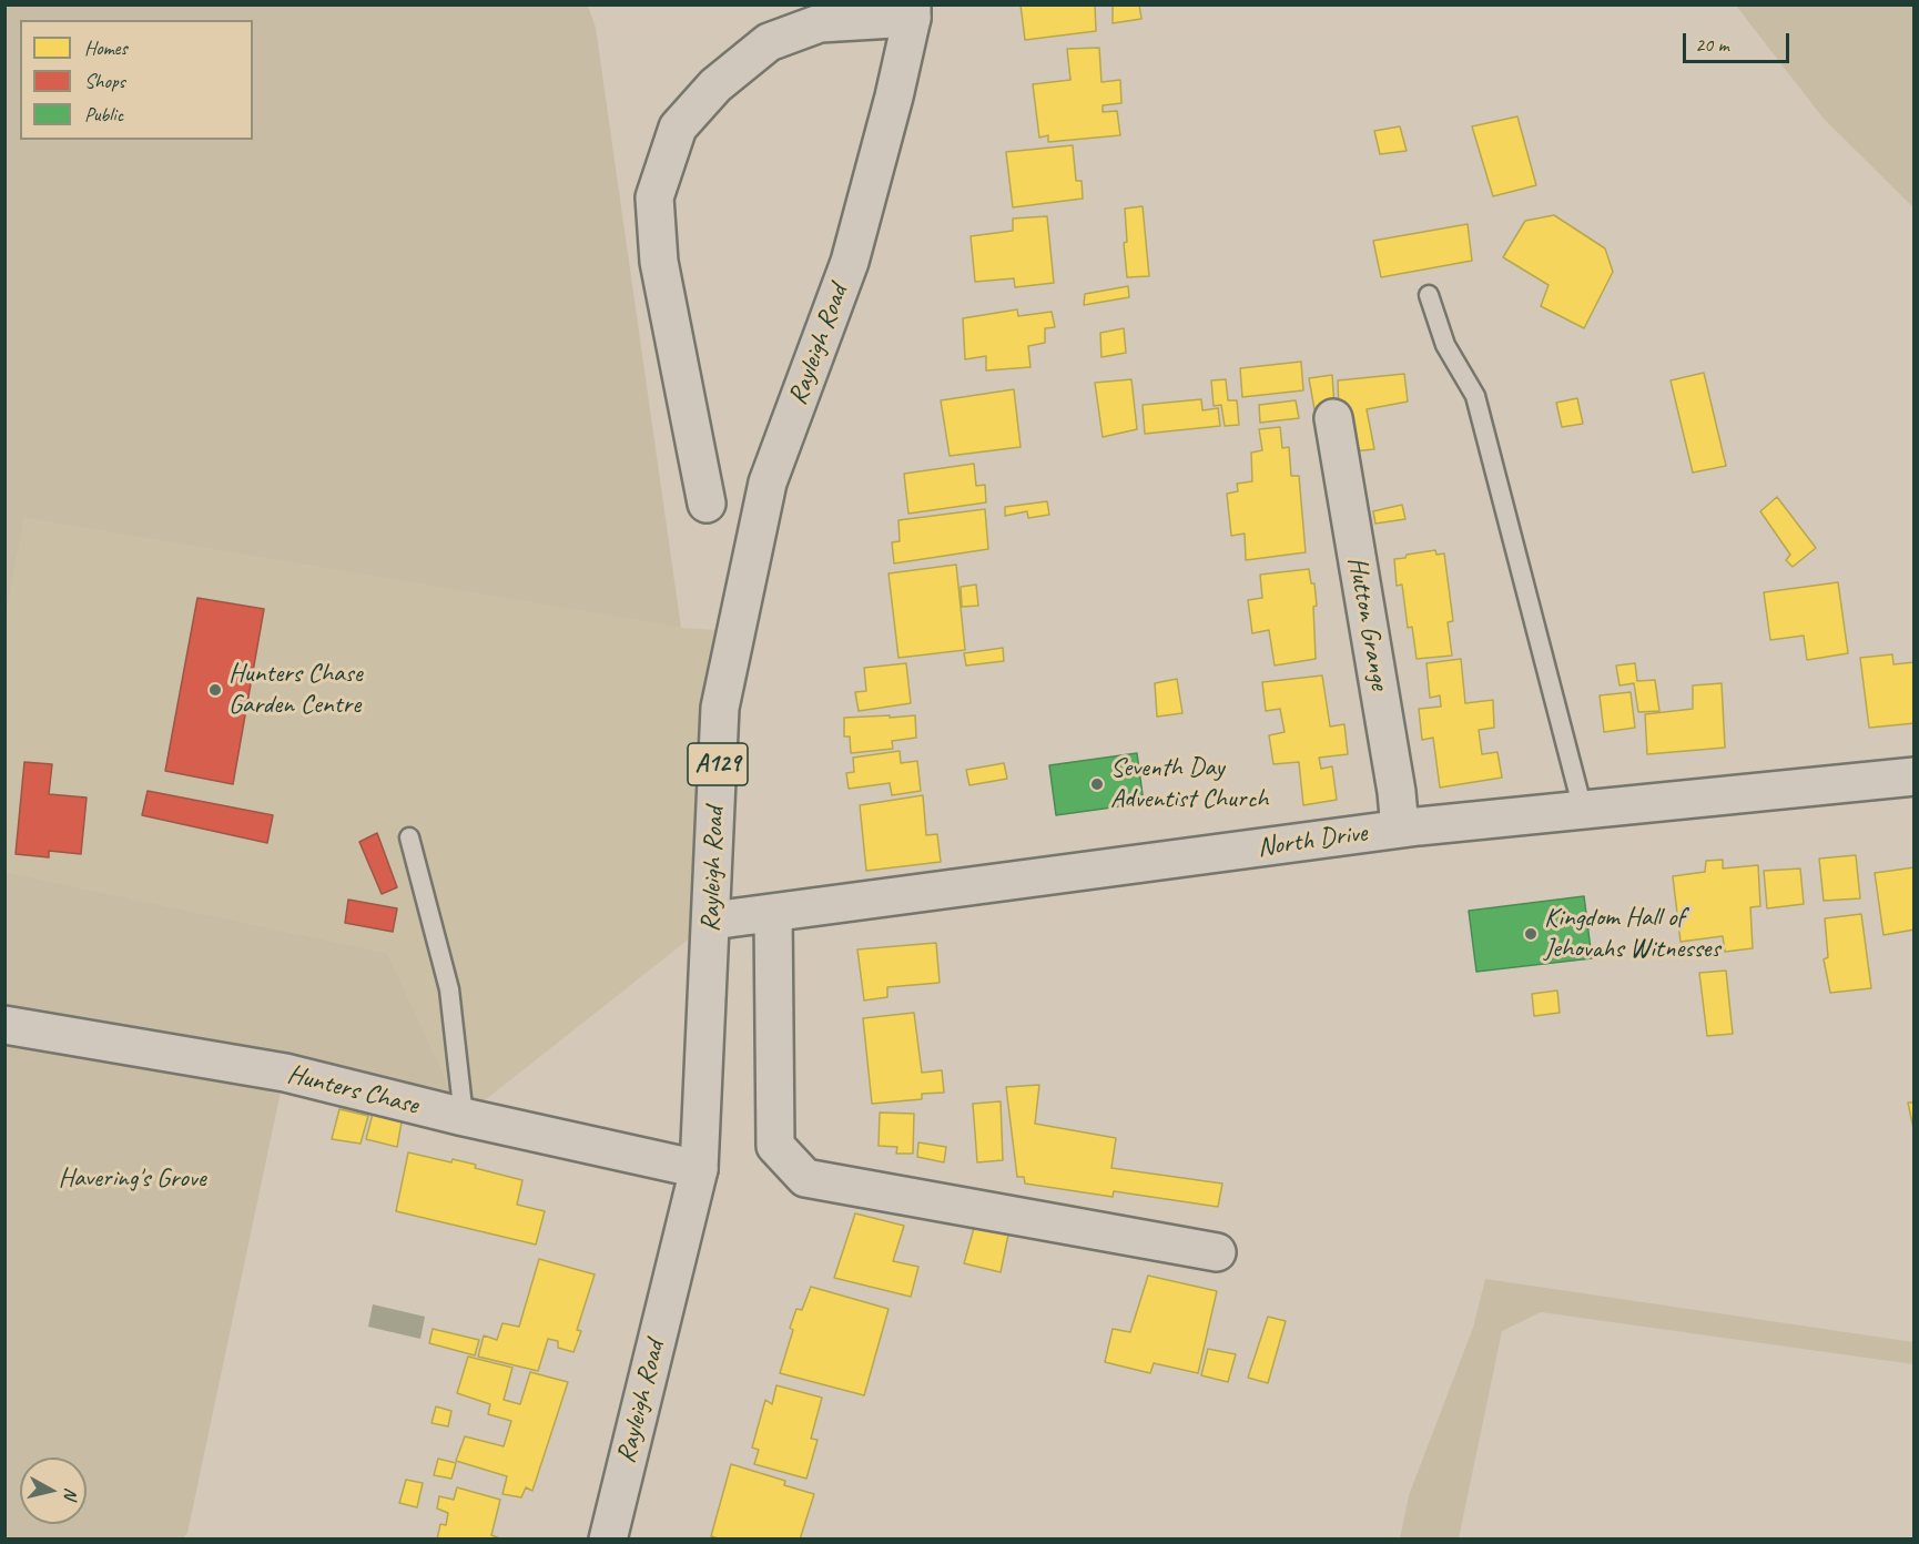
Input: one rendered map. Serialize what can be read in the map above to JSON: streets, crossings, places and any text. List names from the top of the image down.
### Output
{
  "streets": {
    "street": [
      "Rayleigh Road",
      "Hutton Grange",
      "A129",
      "North Drive",
      "Hunters Chase"
    ]
  },
  "crossings": [
    ["Rayleigh Road", "North Drive"],
    ["Rayleigh Road", "Hunters Chase"],
    ["Hutton Grange", "North Drive"]
  ],
  "parks": ["Havering's Grove"],
  "places": ["Hunters Chase Garden Centre", "Seventh Day Adventist Church", "Kingdom Hall of Jehovahs Witnesses"],
  "legend": ["Homes", "Shops", "Public"],
  "scale_bar": "20 m",
  "north": "right"
}
